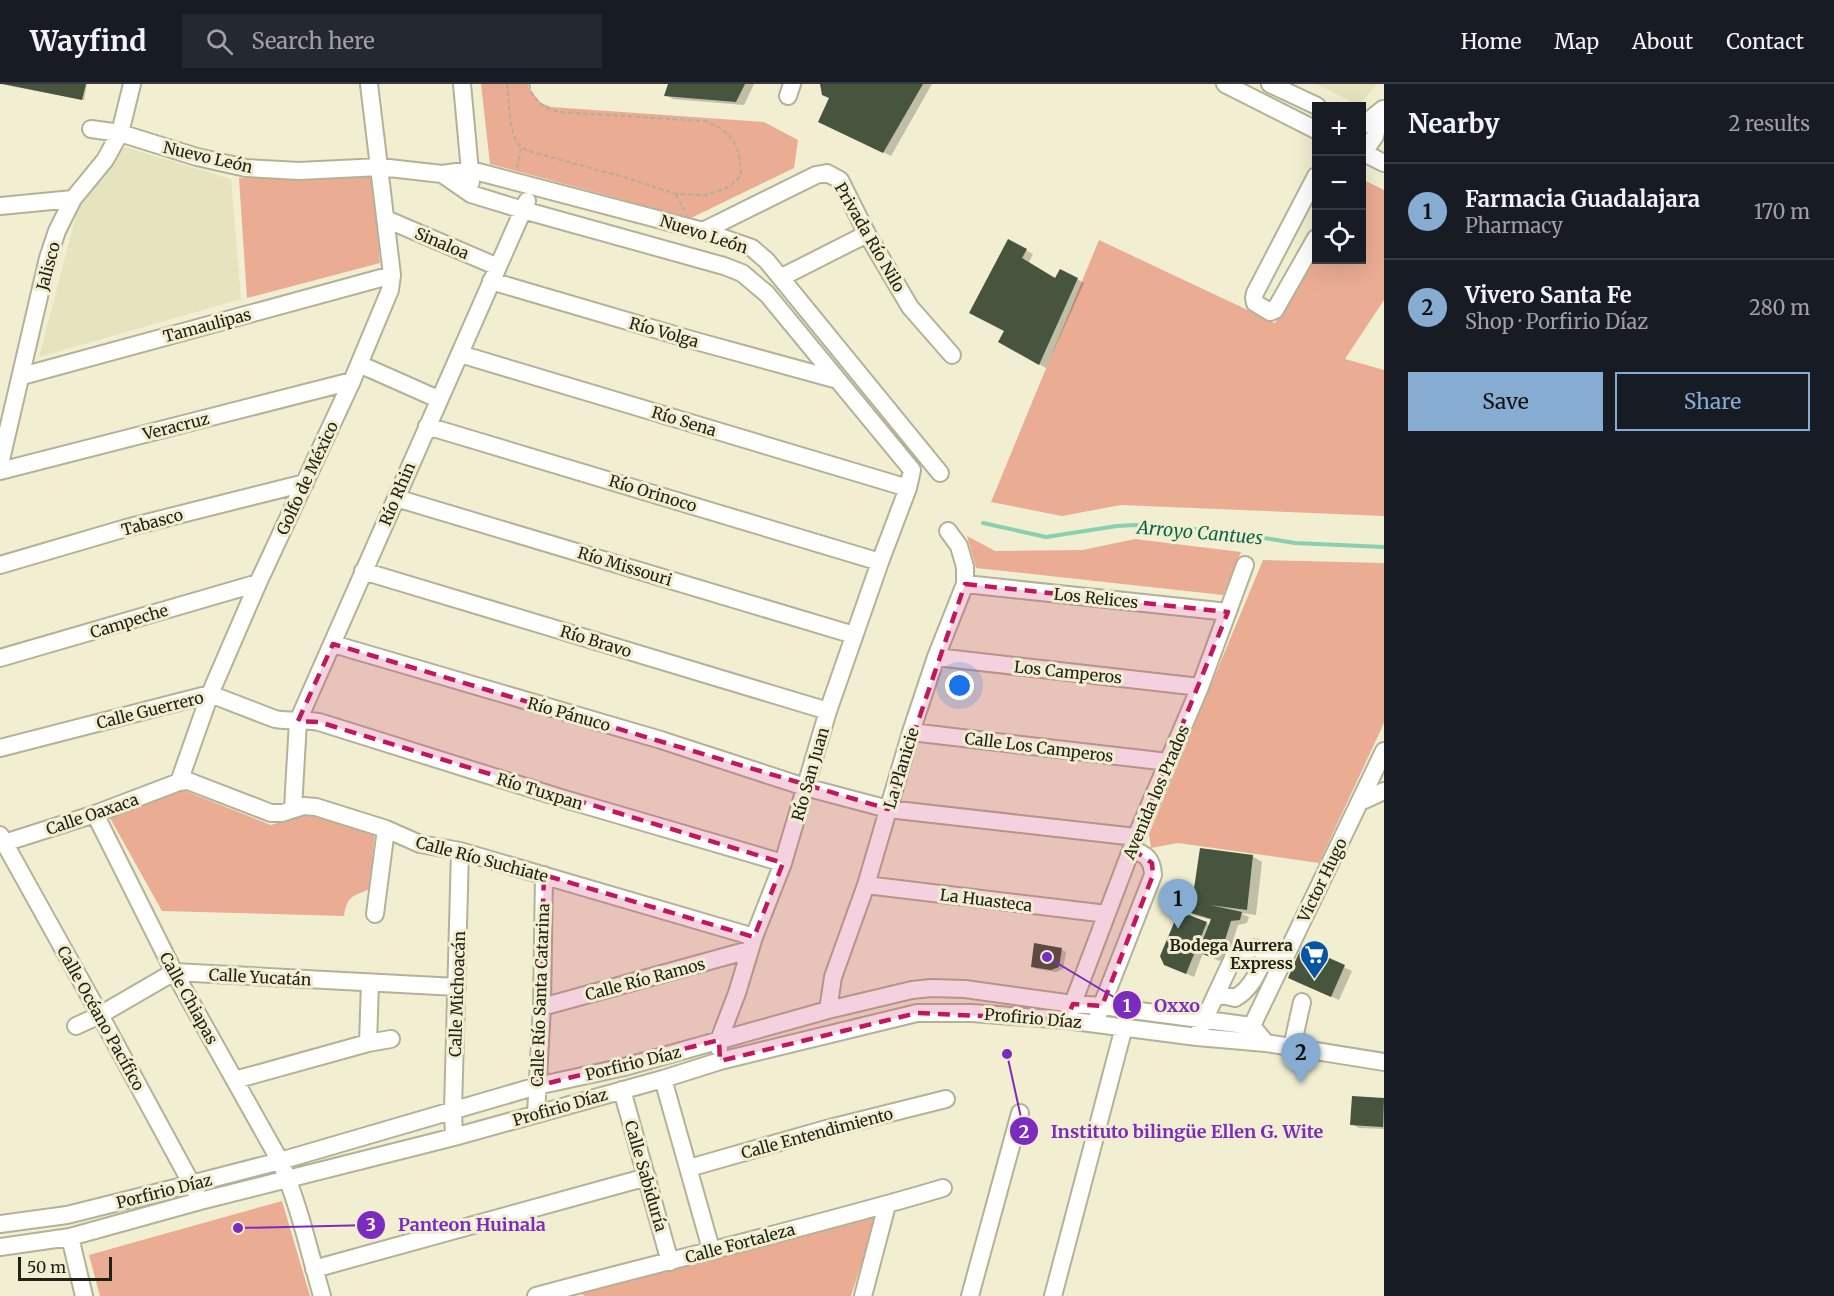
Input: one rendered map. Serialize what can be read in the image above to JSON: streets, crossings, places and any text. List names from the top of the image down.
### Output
{
  "streets": {
    "street": [
      "Nuevo León",
      "Privada Río Nilo",
      "Sinaloa",
      "Jalisco",
      "Tamaulipas",
      "Río Volga",
      "Río Sena",
      "Veracruz",
      "Golfo de México",
      "Río Orinoco",
      "Río Rhin",
      "Tabasco",
      "Río Missouri",
      "Los Relices",
      "Campeche",
      "Río Bravo",
      "Los Camperos",
      "Calle Guerrero",
      "Río Pánuco",
      "Calle Los Camperos",
      "La Planicie",
      "Río San Juan",
      "Río Tuxpan",
      "Avenida los Prados",
      "Calle Oaxaca",
      "Calle Río Suchiate",
      "Victor Hugo",
      "La Huasteca",
      "Calle Yucatán",
      "Calle Río Ramos",
      "Calle Michoacán",
      "Calle Río Santa Catarina",
      "Calle Chiapas",
      "Calle Océano Pacífico",
      "Profirio Díaz",
      "Porfirio Díaz",
      "Calle Entendimiento",
      "Calle Sabiduría",
      "Calle Fortaleza"
    ]
  },
  "crossings": [
    ["Nuevo León", "Privada Río Nilo"],
    ["Nuevo León", "Jalisco"],
    ["Nuevo León", "Río Volga"],
    ["Nuevo León", "Golfo de México"],
    ["Nuevo León", "Río Rhin"],
    ["Sinaloa", "Río Volga"],
    ["Sinaloa", "Golfo de México"],
    ["Sinaloa", "Río Rhin"],
    ["Jalisco", "Tamaulipas"],
    ["Tamaulipas", "Golfo de México"],
    ["Río Volga", "Río Rhin"],
    ["Río Sena", "Río Rhin"],
    ["Río Sena", "Río San Juan"],
    ["Veracruz", "Golfo de México"],
    ["Golfo de México", "Tabasco"],
    ["Golfo de México", "Campeche"],
    ["Golfo de México", "Calle Guerrero"],
    ["Golfo de México", "Calle Oaxaca"],
    ["Golfo de México", "Calle Río Suchiate"],
    ["Río Orinoco", "Río Rhin"],
    ["Río Orinoco", "Río San Juan"],
    ["Río Rhin", "Río Missouri"],
    ["Río Rhin", "Río Bravo"],
    ["Río Rhin", "Calle Guerrero"],
    ["Río Rhin", "Río Pánuco"],
    ["Río Rhin", "Río Tuxpan"],
    ["Río Rhin", "Calle Río Suchiate"],
    ["Río Missouri", "Río San Juan"],
    ["Los Relices", "La Planicie"],
    ["Los Relices", "Avenida los Prados"],
    ["Río Bravo", "Río San Juan"],
    ["Los Camperos", "La Planicie"],
    ["Los Camperos", "Avenida los Prados"],
    ["Calle Guerrero", "Río Tuxpan"],
    ["Río Pánuco", "La Planicie"],
    ["Río Pánuco", "Río San Juan"],
    ["Río Pánuco", "Avenida los Prados"],
    ["Calle Los Camperos", "La Planicie"],
    ["Calle Los Camperos", "Avenida los Prados"],
    ["La Planicie", "La Huasteca"],
    ["La Planicie", "Porfirio Díaz"],
    ["Río San Juan", "Río Tuxpan"],
    ["Río San Juan", "Calle Río Suchiate"],
    ["Río San Juan", "Calle Río Ramos"],
    ["Río San Juan", "Profirio Díaz"],
    ["Río San Juan", "Porfirio Díaz"],
    ["Avenida los Prados", "La Huasteca"],
    ["Avenida los Prados", "Profirio Díaz"],
    ["Avenida los Prados", "Porfirio Díaz"],
    ["Calle Oaxaca", "Calle Río Suchiate"],
    ["Calle Oaxaca", "Calle Chiapas"],
    ["Calle Oaxaca", "Calle Océano Pacífico"],
    ["Calle Río Suchiate", "Calle Río Ramos"],
    ["Calle Río Suchiate", "Calle Michoacán"],
    ["Calle Río Suchiate", "Calle Río Santa Catarina"],
    ["Victor Hugo", "Porfirio Díaz"],
    ["Calle Yucatán", "Calle Michoacán"],
    ["Calle Yucatán", "Calle Chiapas"],
    ["Calle Río Ramos", "Calle Río Santa Catarina"],
    ["Calle Michoacán", "Profirio Díaz"],
    ["Calle Michoacán", "Porfirio Díaz"],
    ["Calle Río Santa Catarina", "Profirio Díaz"],
    ["Calle Río Santa Catarina", "Porfirio Díaz"],
    ["Calle Chiapas", "Profirio Díaz"],
    ["Calle Chiapas", "Porfirio Díaz"],
    ["Calle Océano Pacífico", "Profirio Díaz"],
    ["Calle Océano Pacífico", "Porfirio Díaz"],
    ["Profirio Díaz", "Calle Sabiduría"],
    ["Calle Sabiduría", "Calle Fortaleza"]
  ],
  "water": ["Arroyo Cantues"],
  "places": {
    "other": ["Oxxo", "Instituto bilingüe Ellen G. Wite", "Panteon Huinala"],
    "supermarket": ["Bodega Aurrera Express"]
  },
  "scale_bar": "50 m",
  "page": {
    "header": "Wayfind",
    "search": "Search here",
    "nav": [
      "Home",
      "Map",
      "About",
      "Contact"
    ],
    "heading": ["Nearby", "2 results"],
    "map_buttons": ["+", "−"],
    "list": [
      {
        "mark": "1",
        "name": "Farmacia Guadalajara",
        "note": "Pharmacy",
        "value": "170 m"
      },
      {
        "mark": "2",
        "name": "Vivero Santa Fe",
        "note": "Shop · Porfirio Díaz",
        "value": "280 m"
      }
    ],
    "buttons": ["Save", "Share"],
    "pins": ["1", "2"],
    "scale": "50 m"
  }
}
